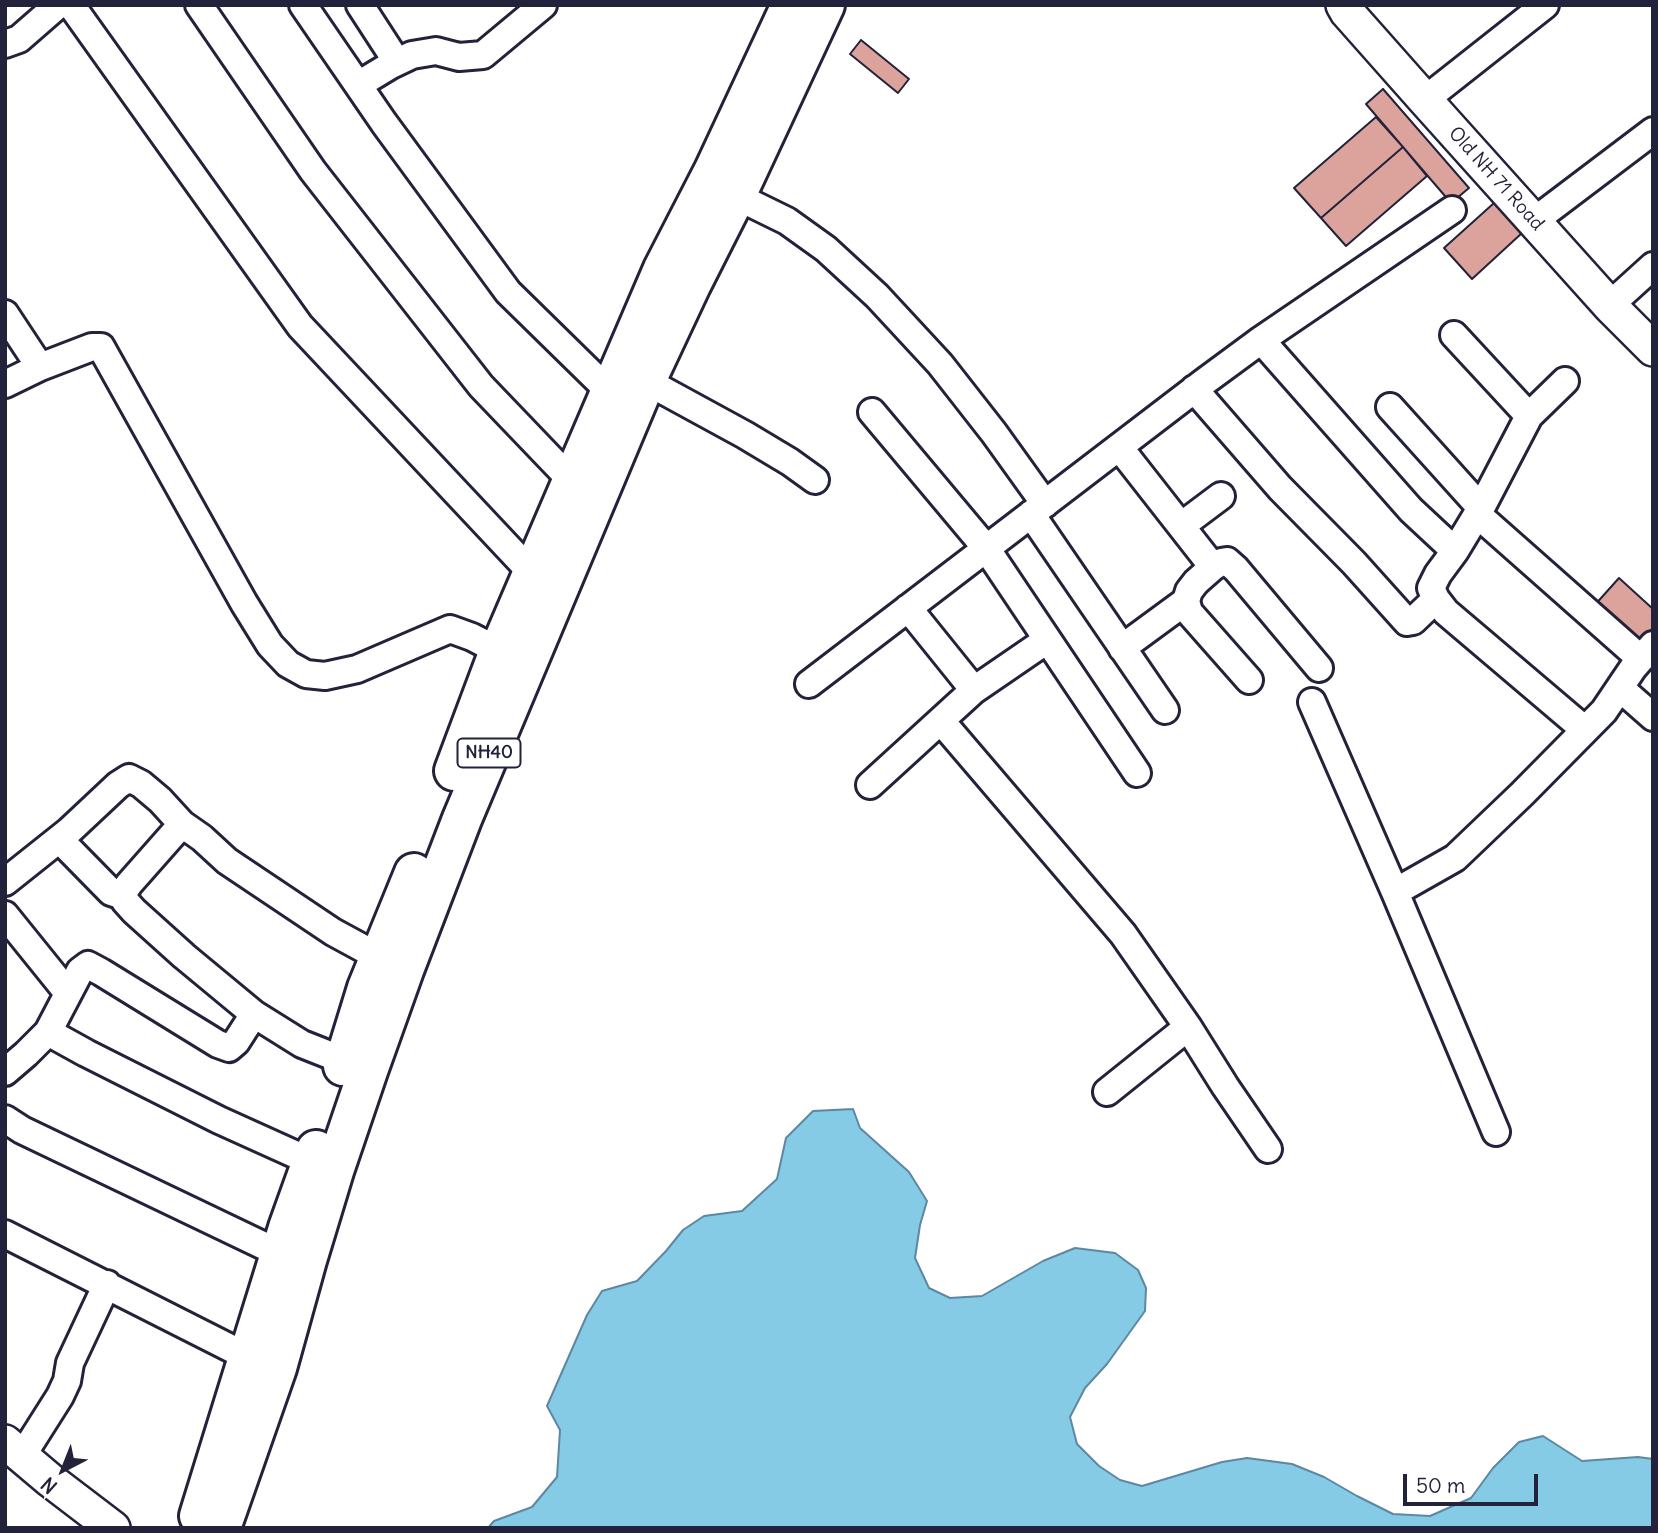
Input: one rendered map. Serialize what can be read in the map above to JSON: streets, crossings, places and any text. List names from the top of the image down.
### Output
{
  "streets": {
    "highway": ["NH40"],
    "main road": ["Old NH 71 Road"]
  },
  "scale_bar": "50 m",
  "north": "bottom left"
}
